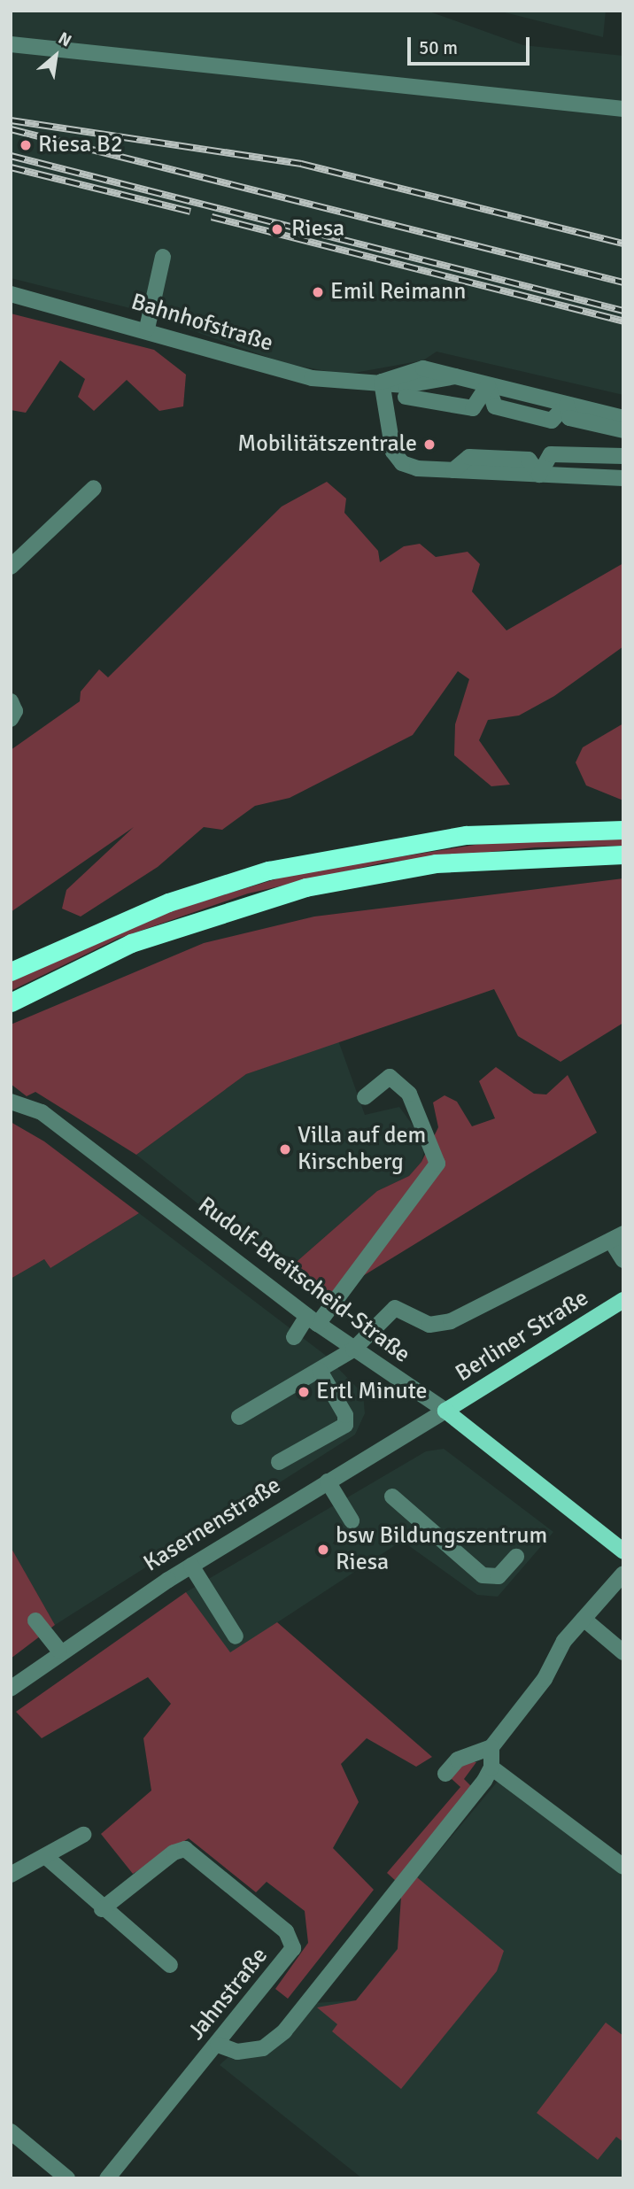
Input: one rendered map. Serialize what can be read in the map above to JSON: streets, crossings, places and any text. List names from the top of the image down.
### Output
{
  "streets": {
    "main road": ["Rudolf-Breitscheid-Straße", "Berliner Straße"],
    "street": ["Bahnhofstraße", "Kasernenstraße", "Jahnstraße"]
  },
  "crossings": [
    ["Rudolf-Breitscheid-Straße", "Berliner Straße"],
    ["Rudolf-Breitscheid-Straße", "Kasernenstraße"],
    ["Berliner Straße", "Kasernenstraße"]
  ],
  "places": [
    "Riesa B2",
    "Riesa",
    "Emil Reimann",
    "Mobilitätszentrale",
    "Villa auf dem Kirschberg",
    "Ertl Minute",
    "bsw Bildungszentrum Riesa"
  ],
  "scale_bar": "50 m",
  "north": "top right"
}
